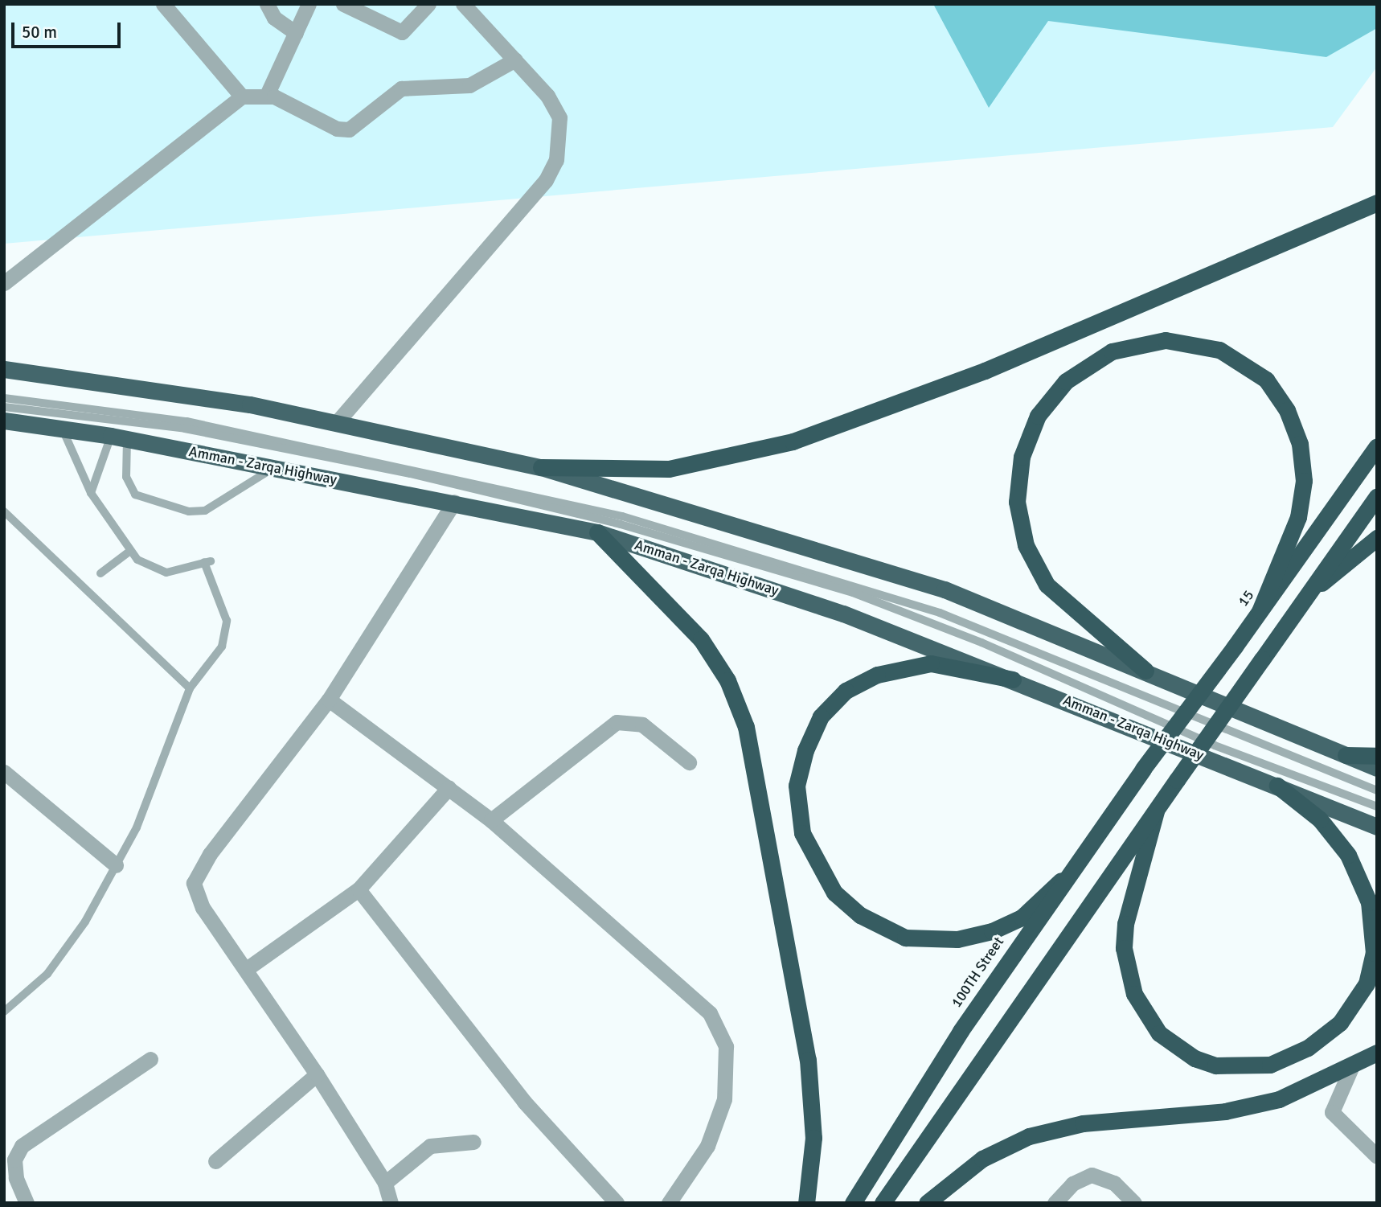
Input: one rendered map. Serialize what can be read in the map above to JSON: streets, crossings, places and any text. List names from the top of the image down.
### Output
{
  "streets": {
    "highway": ["Amman - Zarqa Highway", "15", "100TH Street"]
  },
  "crossings": [
    ["15", "100TH Street"]
  ],
  "scale_bar": "50 m"
}
